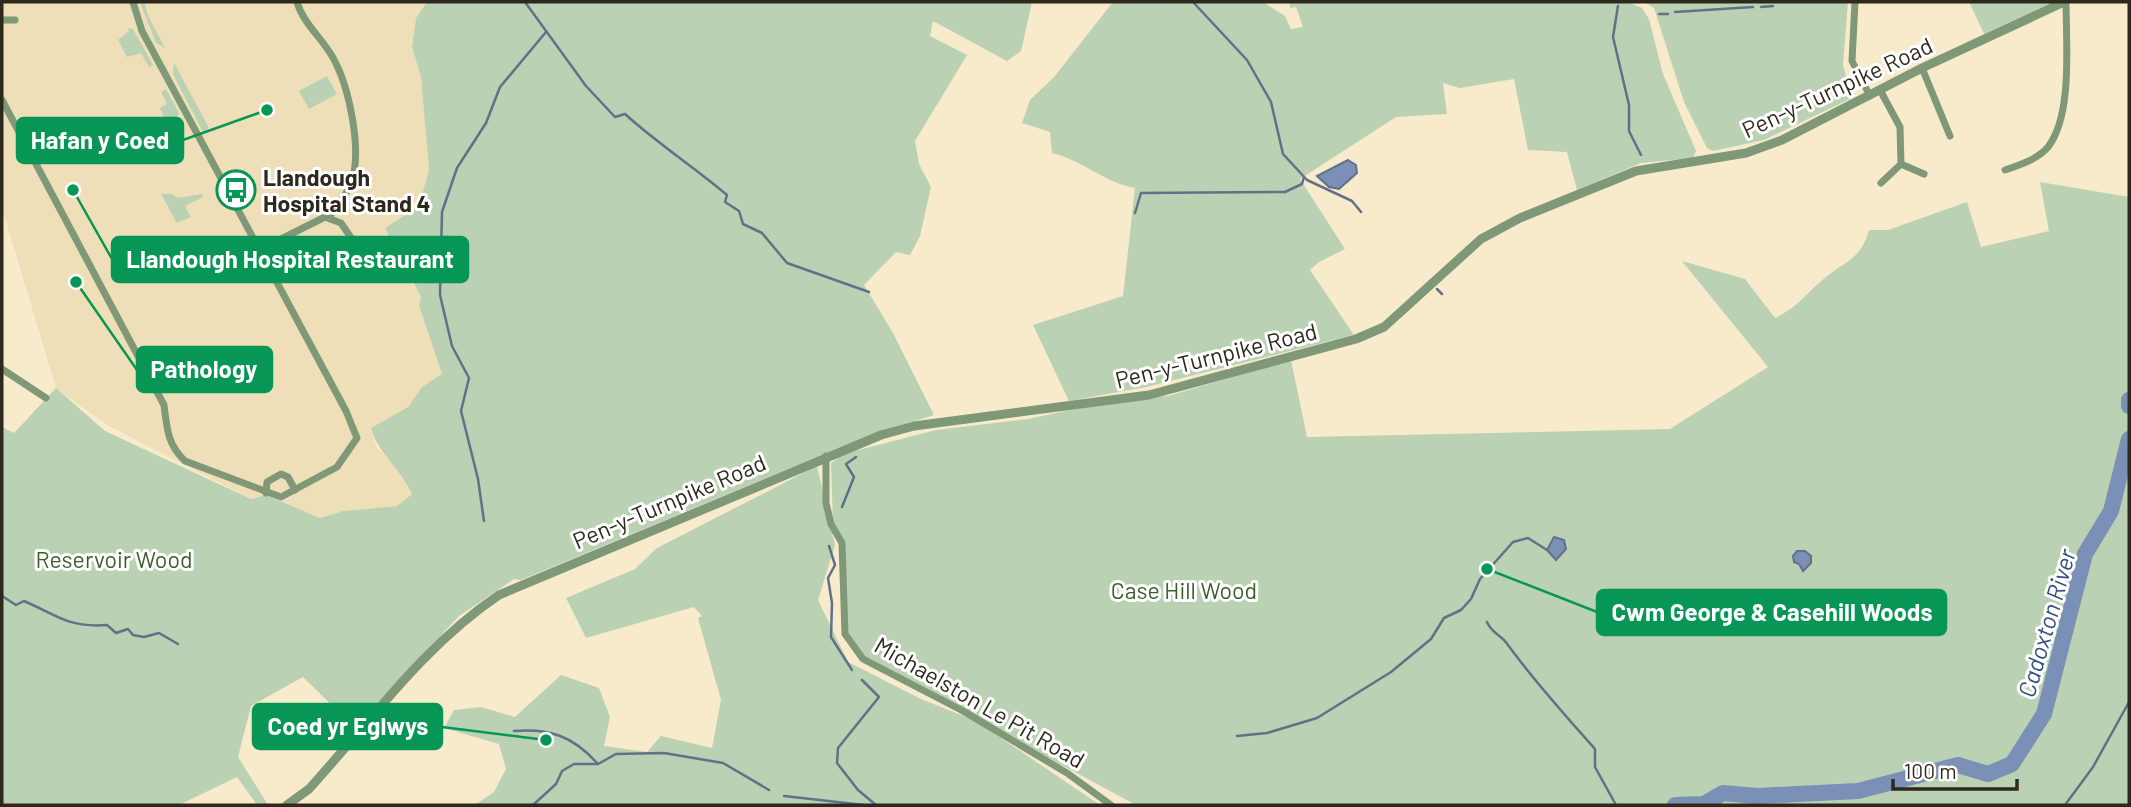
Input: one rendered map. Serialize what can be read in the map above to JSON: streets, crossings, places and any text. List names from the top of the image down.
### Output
{
  "streets": {
    "street": ["Pen-y-Turnpike Road", "Michaelston Le Pit Road"]
  },
  "crossings": [
    ["Pen-y-Turnpike Road", "Michaelston Le Pit Road"]
  ],
  "water": ["Cadoxton River"],
  "parks": ["Reservoir Wood", "Case Hill Wood"],
  "places": {
    "other": [
      "Hafan y Coed",
      "Llandough Hospital Restaurant",
      "Pathology",
      "Cwm George & Casehill Woods",
      "Coed yr Eglwys"
    ],
    "bus stop": ["Llandough Hospital Stand 4"]
  },
  "scale_bar": "100 m"
}
